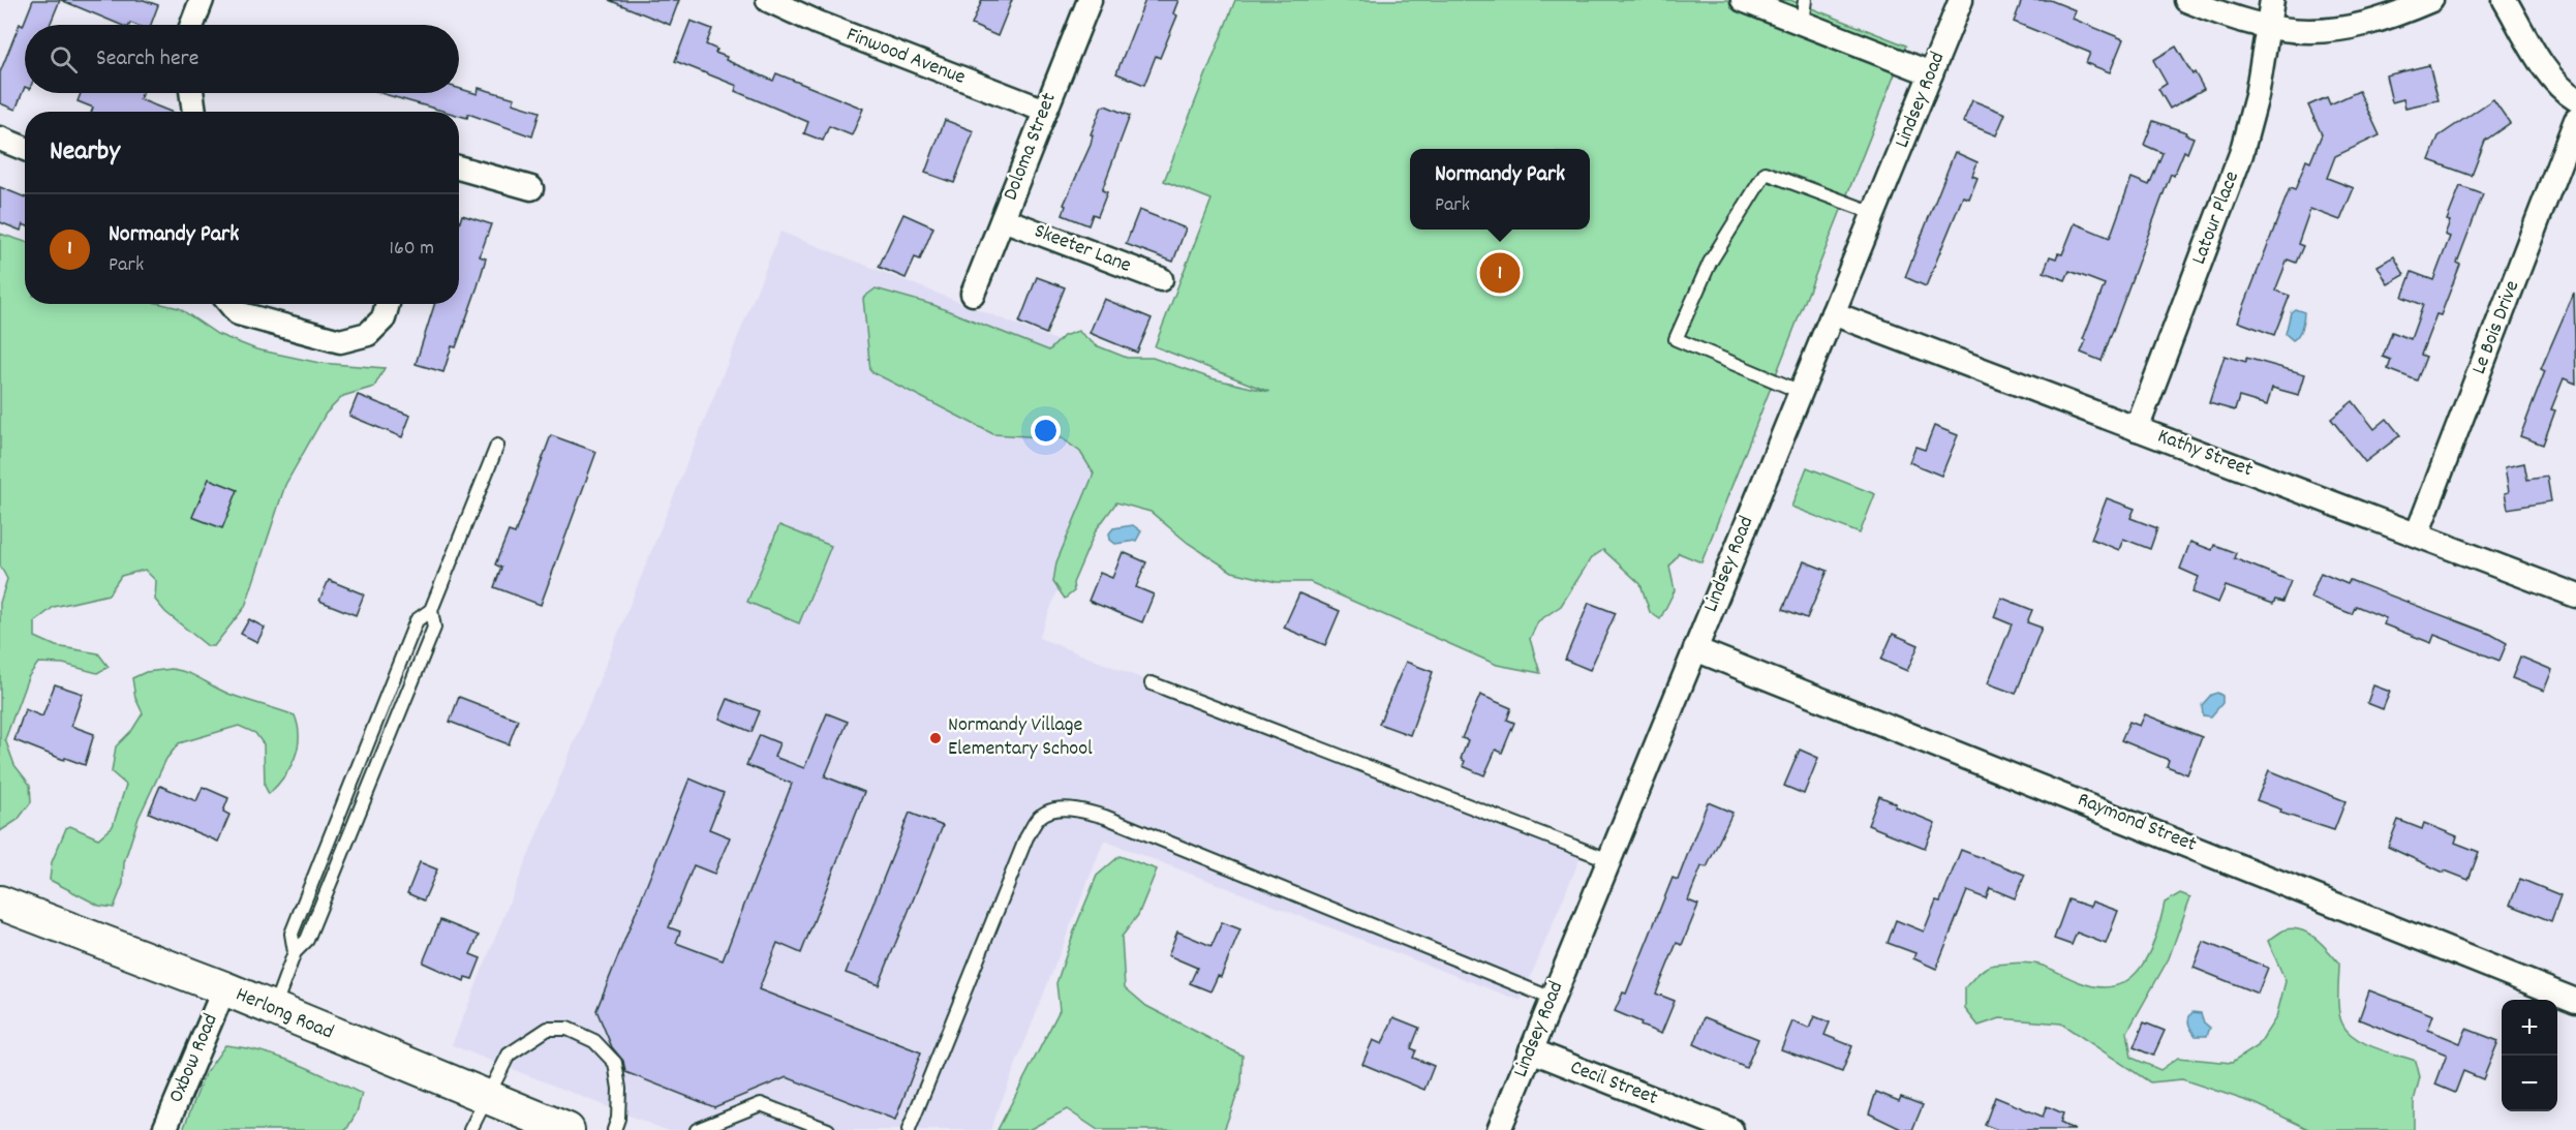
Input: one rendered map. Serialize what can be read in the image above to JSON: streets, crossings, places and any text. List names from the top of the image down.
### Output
{
  "streets": {
    "street": [
      "Finwood Avenue",
      "Lindsey Road",
      "Doloma Street",
      "Latour Place",
      "Skeeter Lane",
      "Le Bois Drive",
      "Kathy Street",
      "Raymond Street",
      "Herlong Road",
      "Oxbow Road",
      "Cecil Street"
    ]
  },
  "crossings": [
    ["Finwood Avenue", "Doloma Street"],
    ["Lindsey Road", "Kathy Street"],
    ["Lindsey Road", "Raymond Street"],
    ["Lindsey Road", "Cecil Street"],
    ["Doloma Street", "Skeeter Lane"],
    ["Latour Place", "Kathy Street"],
    ["Le Bois Drive", "Kathy Street"],
    ["Herlong Road", "Oxbow Road"]
  ],
  "places": ["Normandy Village Elementary School"],
  "page": {
    "search": "Search here",
    "heading": "Nearby",
    "popup": ["Normandy Park", "Park"],
    "list": [
      {
        "mark": "1",
        "name": "Normandy Park",
        "note": "Park",
        "value": "160 m"
      }
    ],
    "pins": "1",
    "map_buttons": ["+", "−"]
  }
}
